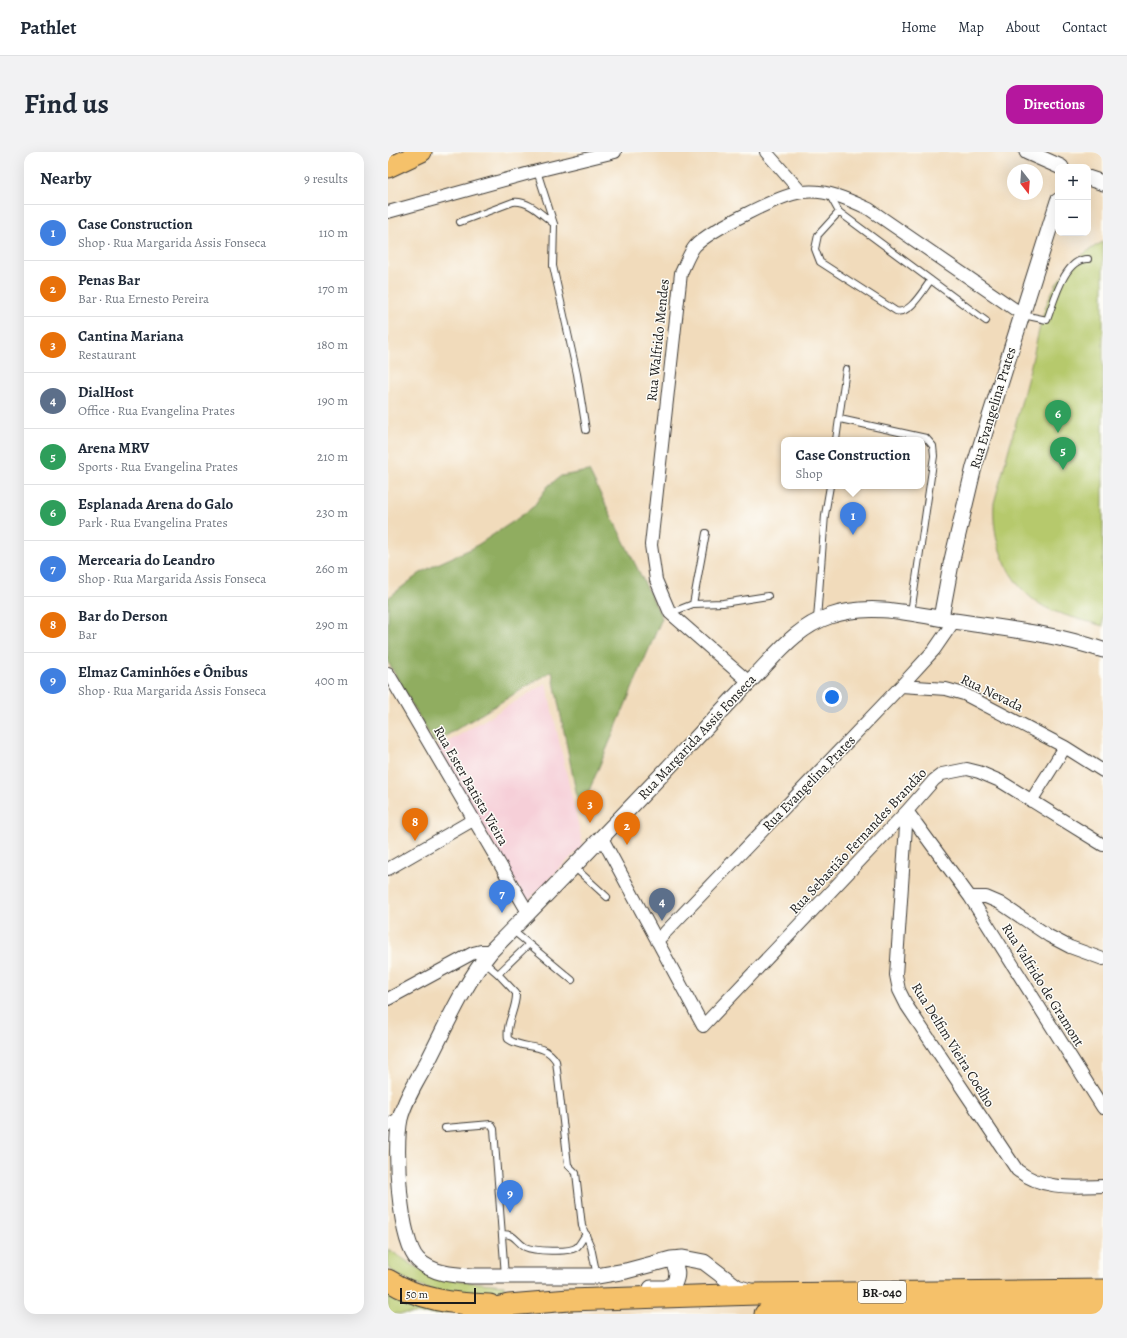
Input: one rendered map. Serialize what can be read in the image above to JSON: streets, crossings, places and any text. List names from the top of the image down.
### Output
{
  "streets": {
    "highway": ["BR-040"],
    "street": [
      "Rua Walfrido Mendes",
      "Rua Evangelina Prates",
      "Rua Nevada",
      "Rua Margarida Assis Fonseca",
      "Rua Ester Batista Vieira",
      "Rua Sebastião Fernandes Brandão",
      "Rua Valfrido de Gramont",
      "Rua Delfim Vieira Coelho"
    ]
  },
  "crossings": [
    ["Rua Walfrido Mendes", "Rua Evangelina Prates"],
    ["Rua Walfrido Mendes", "Rua Margarida Assis Fonseca"],
    ["Rua Evangelina Prates", "Rua Nevada"],
    ["Rua Evangelina Prates", "Rua Margarida Assis Fonseca"],
    ["Rua Evangelina Prates", "Rua Sebastião Fernandes Brandão"],
    ["Rua Margarida Assis Fonseca", "Rua Ester Batista Vieira"],
    ["Rua Margarida Assis Fonseca", "BR-040"],
    ["Rua Sebastião Fernandes Brandão", "Rua Valfrido de Gramont"],
    ["Rua Sebastião Fernandes Brandão", "Rua Delfim Vieira Coelho"],
    ["Rua Valfrido de Gramont", "Rua Delfim Vieira Coelho"]
  ],
  "scale_bar": "50 m",
  "north": "bottom",
  "page": {
    "header": "Pathlet",
    "nav": [
      "Home",
      "Map",
      "About",
      "Contact"
    ],
    "title": "Find us",
    "buttons": "Directions",
    "heading": ["Nearby", "9 results"],
    "map_buttons": ["+", "−"],
    "list": [
      {
        "mark": "1",
        "name": "Case Construction",
        "note": "Shop · Rua Margarida Assis Fonseca",
        "value": "110 m"
      },
      {
        "mark": "2",
        "name": "Penas Bar",
        "note": "Bar · Rua Ernesto Pereira",
        "value": "170 m"
      },
      {
        "mark": "3",
        "name": "Cantina Mariana",
        "note": "Restaurant",
        "value": "180 m"
      },
      {
        "mark": "4",
        "name": "DialHost",
        "note": "Office · Rua Evangelina Prates",
        "value": "190 m"
      },
      {
        "mark": "5",
        "name": "Arena MRV",
        "note": "Sports · Rua Evangelina Prates",
        "value": "210 m"
      },
      {
        "mark": "6",
        "name": "Esplanada Arena do Galo",
        "note": "Park · Rua Evangelina Prates",
        "value": "230 m"
      },
      {
        "mark": "7",
        "name": "Mercearia do Leandro",
        "note": "Shop · Rua Margarida Assis Fonseca",
        "value": "260 m"
      },
      {
        "mark": "8",
        "name": "Bar do Derson",
        "note": "Bar",
        "value": "290 m"
      },
      {
        "mark": "9",
        "name": "Elmaz Caminhões e Ônibus",
        "note": "Shop · Rua Margarida Assis Fonseca",
        "value": "400 m"
      }
    ],
    "pins": [
      "6",
      "5",
      "1",
      "3",
      "8",
      "2",
      "7",
      "4",
      "9"
    ],
    "popup": ["Case Construction", "Shop"],
    "scale": "50 m"
  }
}
